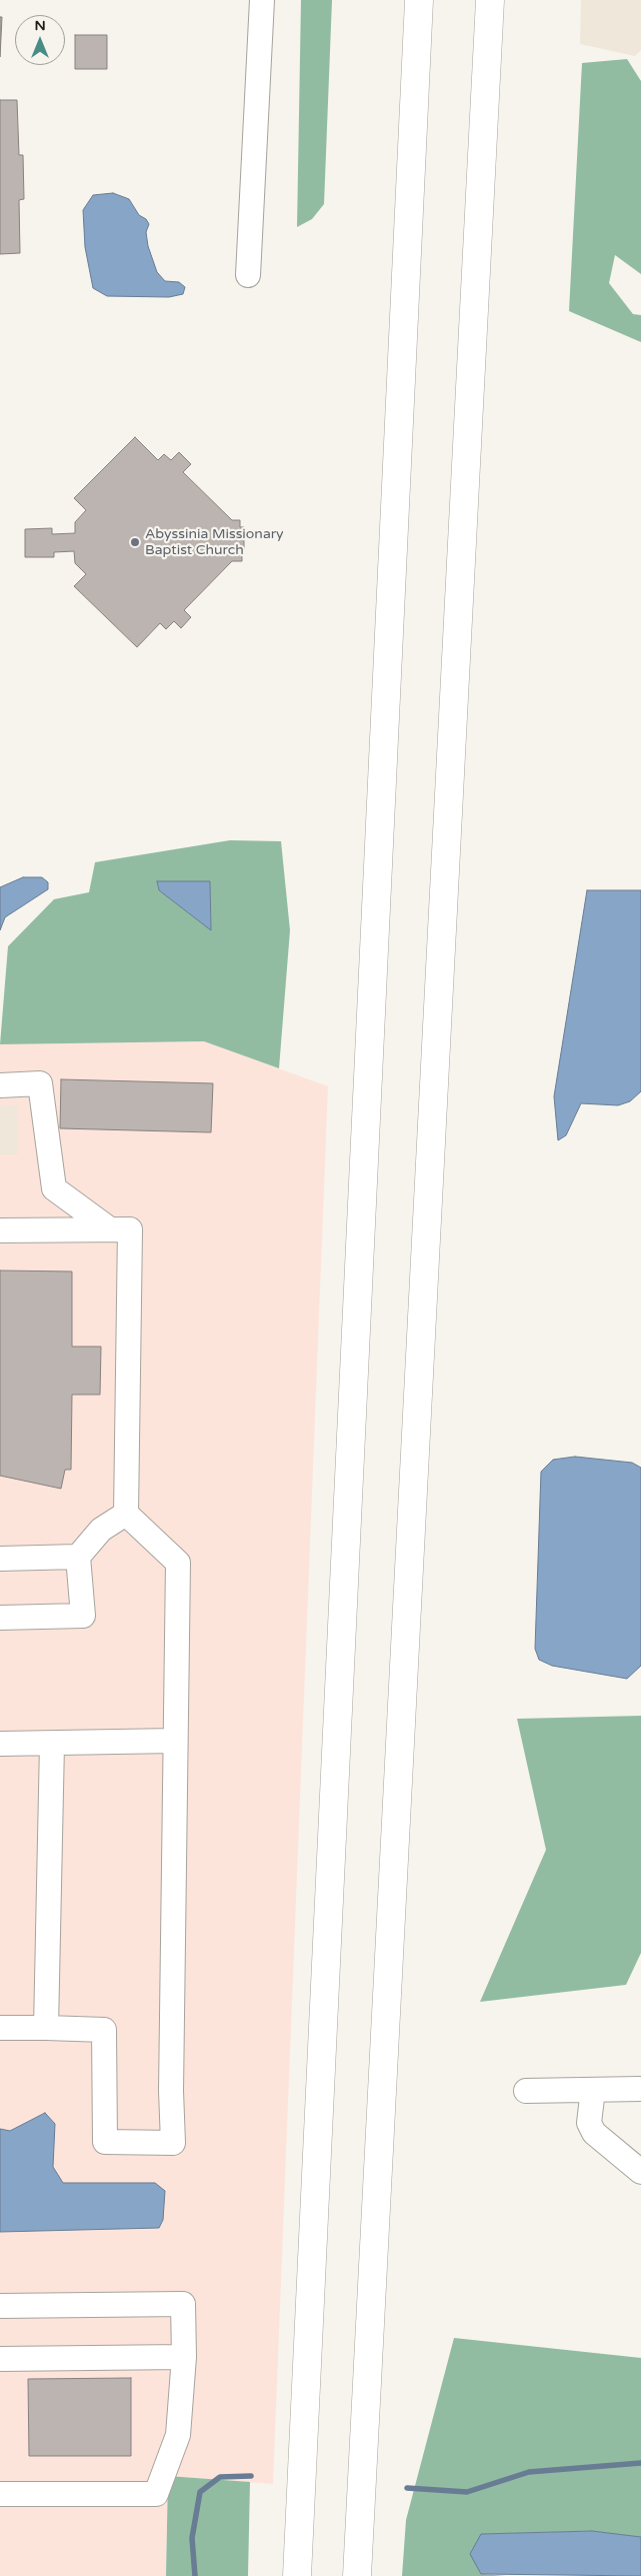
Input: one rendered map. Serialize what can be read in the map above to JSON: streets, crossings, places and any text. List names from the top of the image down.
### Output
{
  "places": ["Abyssinia Missionary Baptist Church"],
  "north": "top"
}
